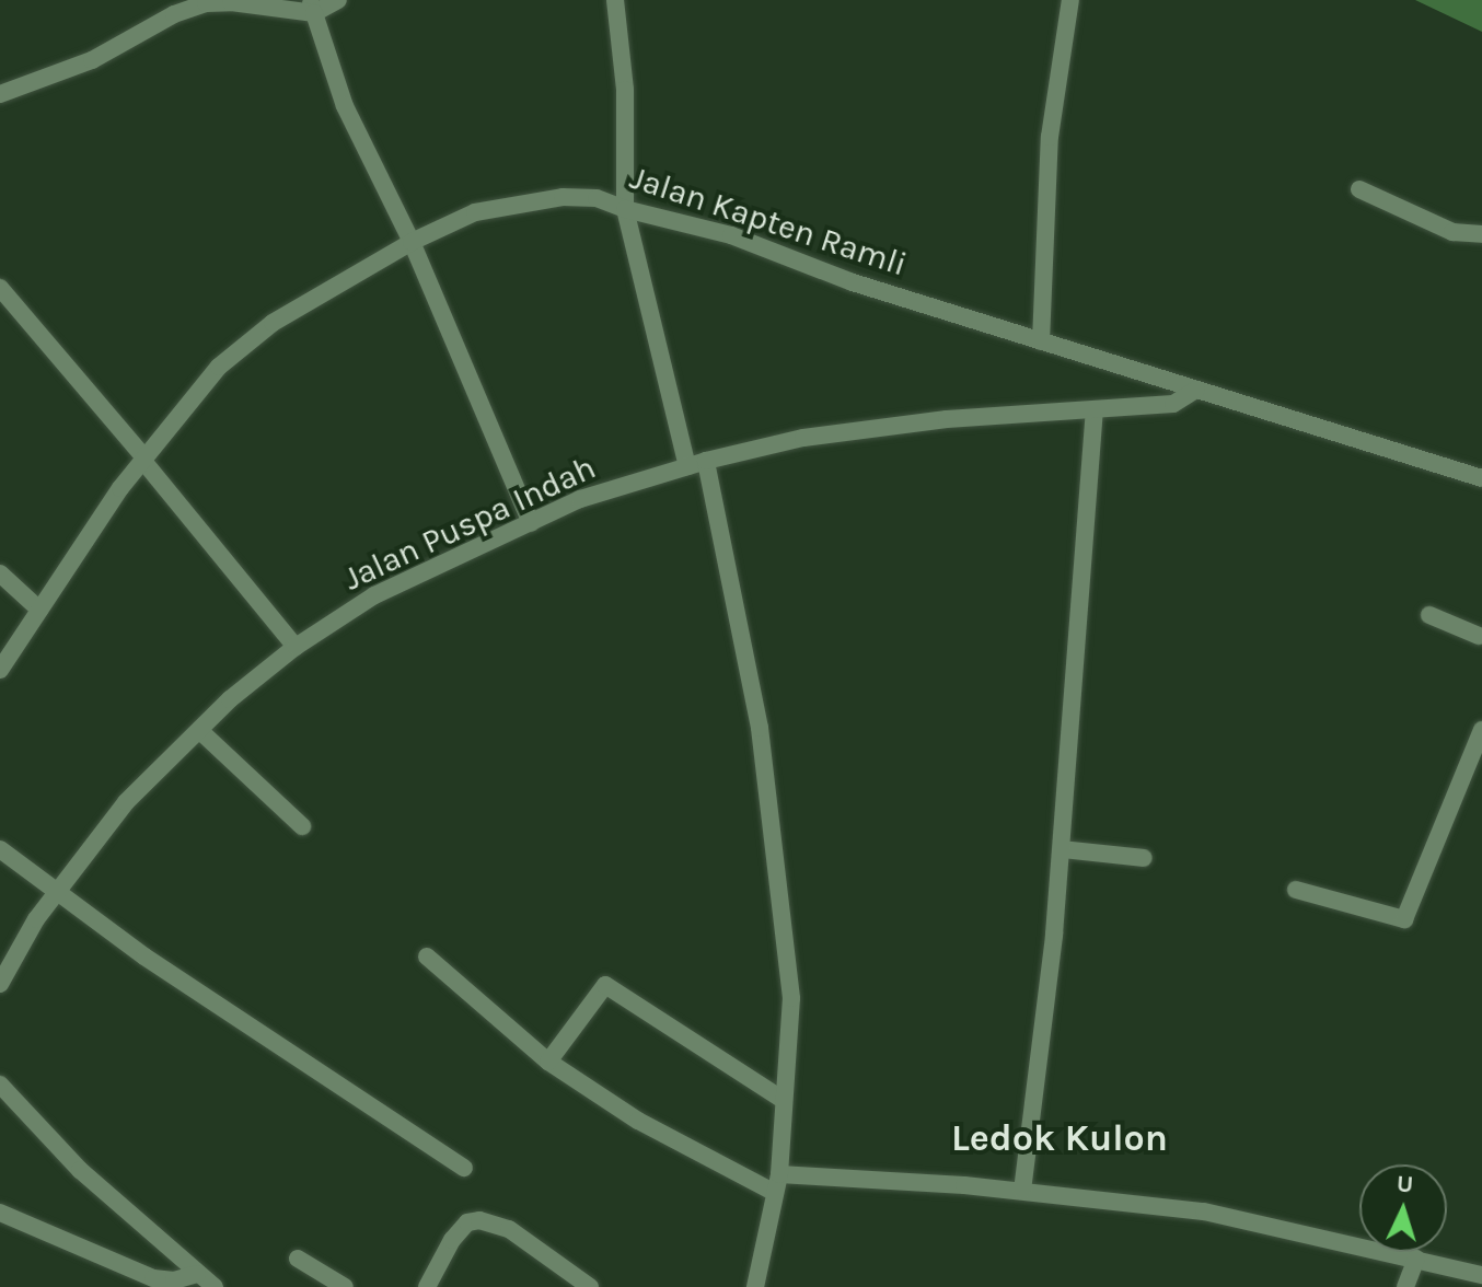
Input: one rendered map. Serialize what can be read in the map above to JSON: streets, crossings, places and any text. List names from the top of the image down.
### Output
{
  "streets": {
    "street": ["Jalan Kapten Ramli", "Jalan Puspa Indah"]
  },
  "crossings": [
    ["Jalan Kapten Ramli", "Jalan Puspa Indah"]
  ],
  "districts": ["Ledok Kulon"],
  "north": "top"
}
